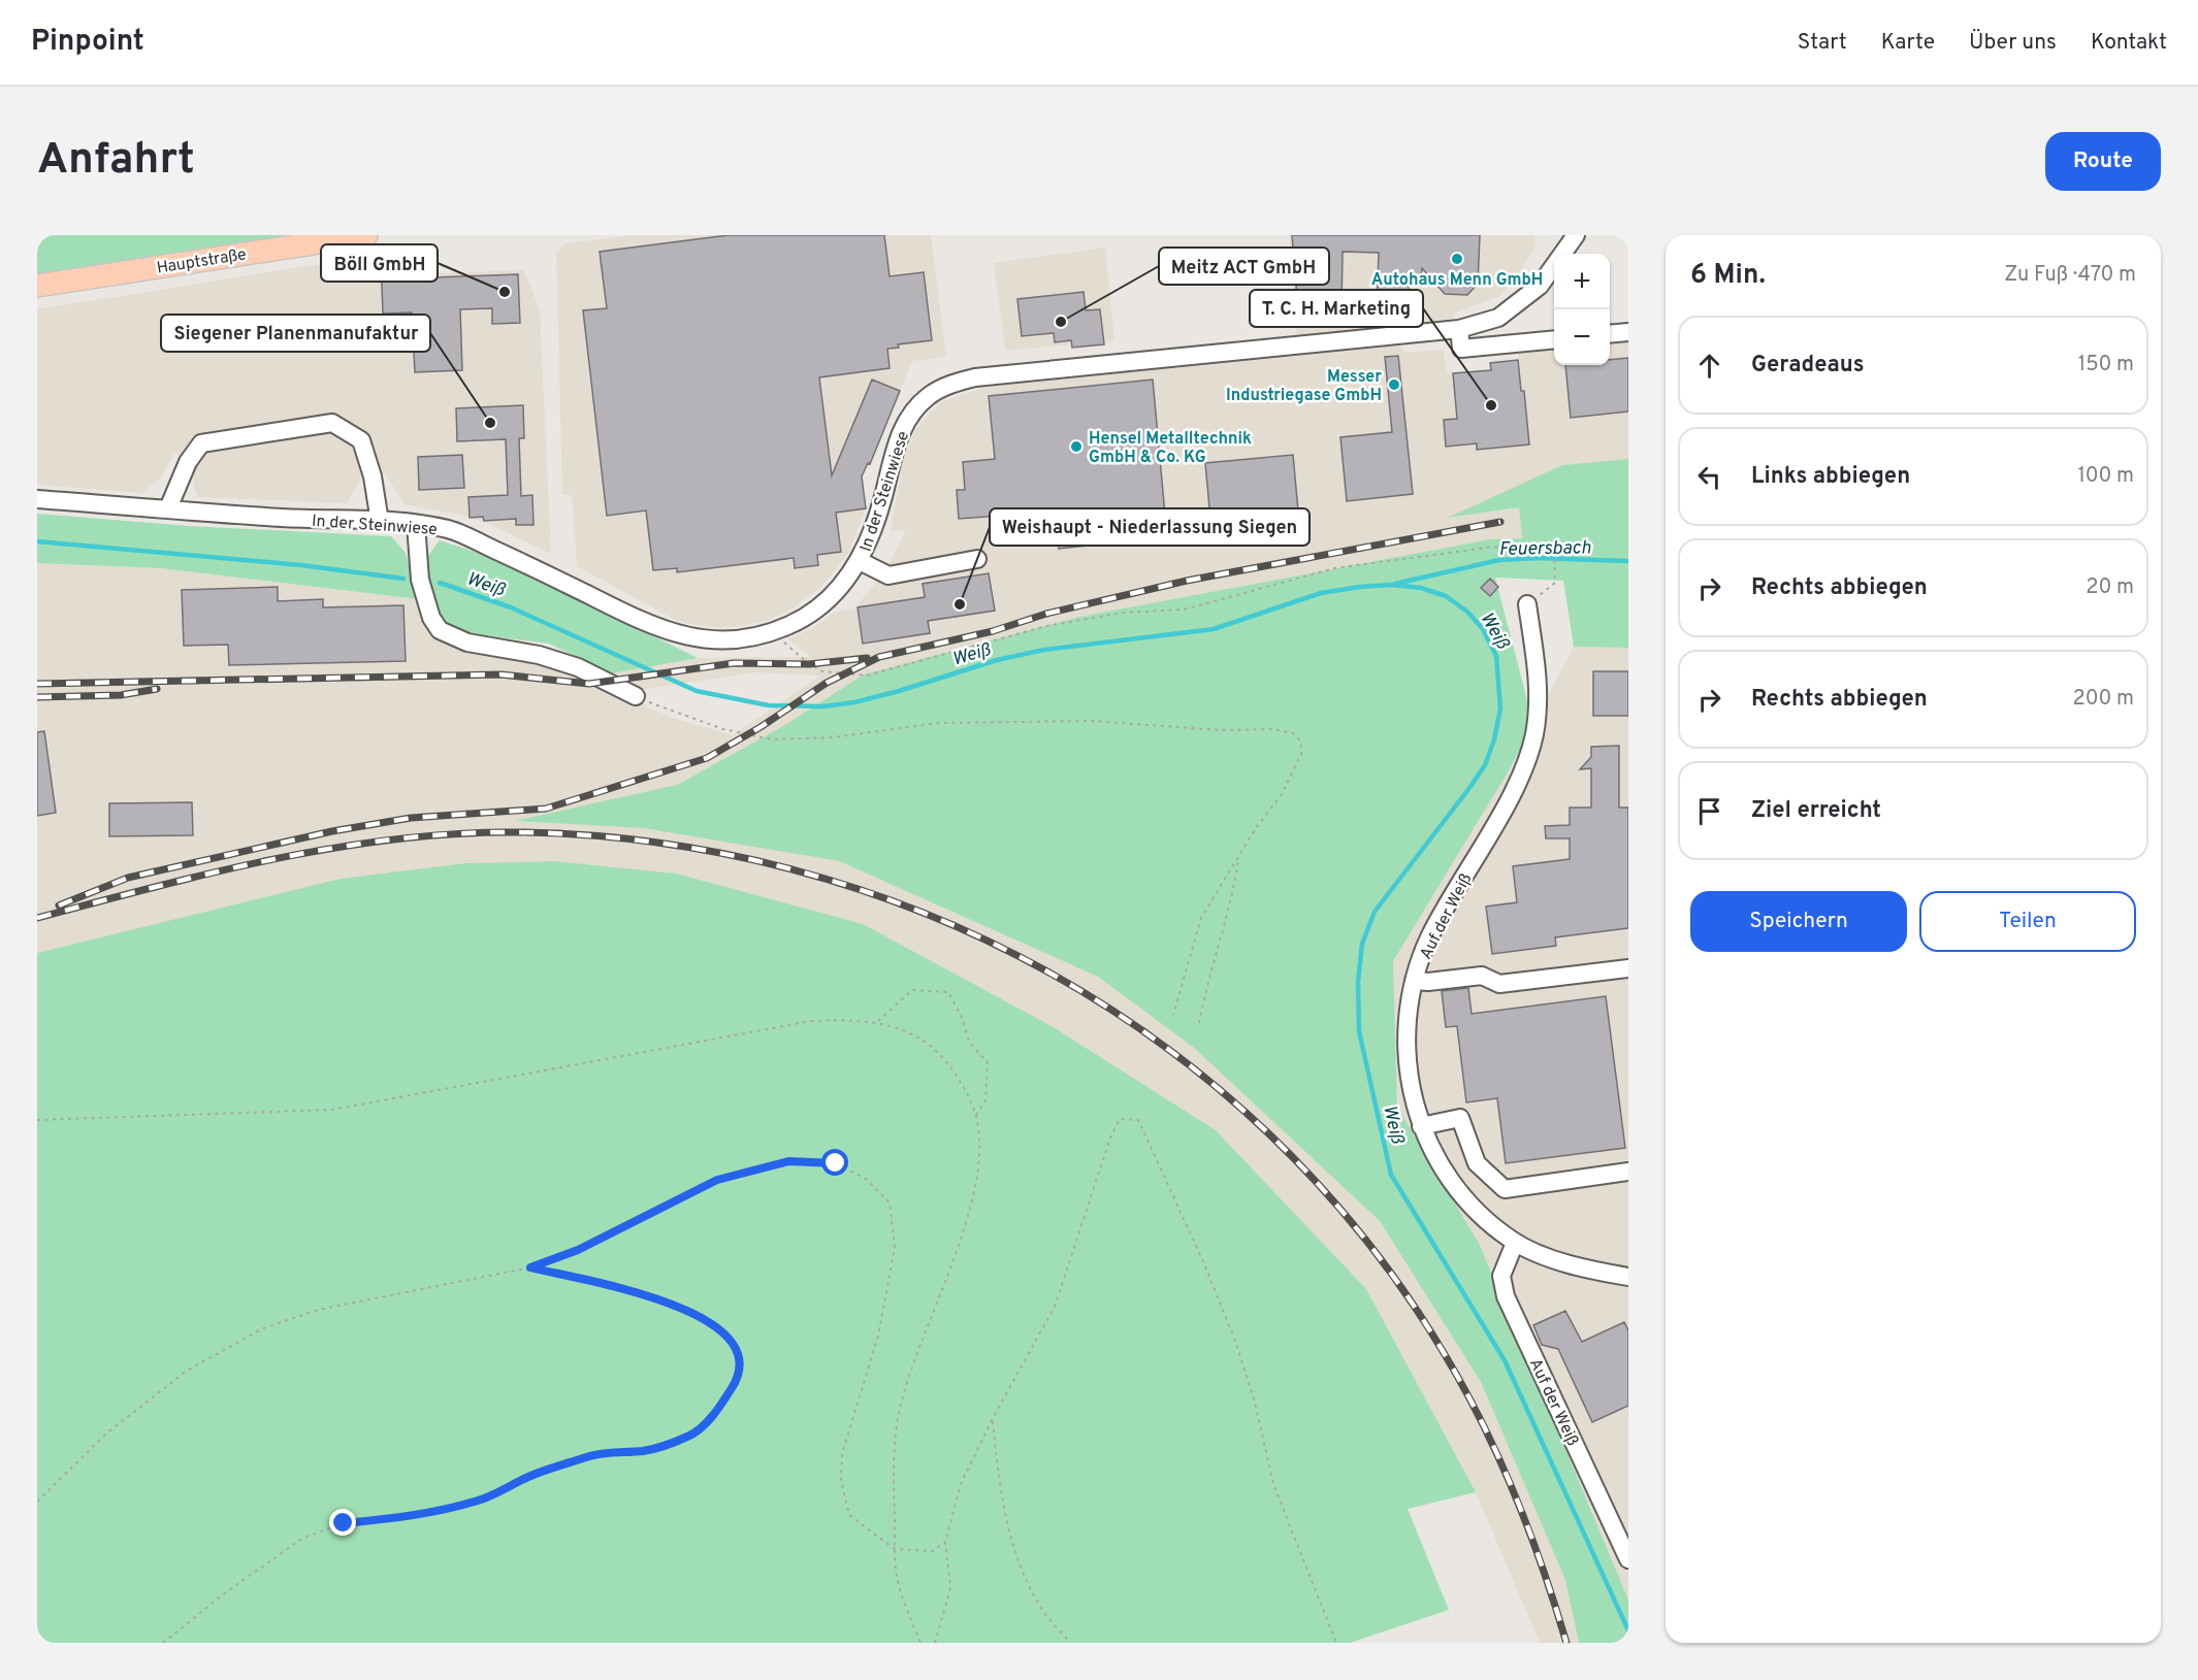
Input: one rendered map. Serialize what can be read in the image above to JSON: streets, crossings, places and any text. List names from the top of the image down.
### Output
{
  "streets": {
    "main road": ["Hauptstraße"],
    "street": ["In der Steinwiese", "Auf der Weiß"]
  },
  "water": ["Feuersbach", "Weiß"],
  "places": [
    "Autohaus Menn GmbH",
    "Böll GmbH",
    "Meitz ACT GmbH",
    "Messer Industriegase GmbH",
    "T. C. H. Marketing",
    "Siegener Planenmanufaktur",
    "Hensel Metalltechnik GmbH & Co. KG",
    "Weishaupt - Niederlassung Siegen"
  ],
  "page": {
    "header": "Pinpoint",
    "nav": [
      "Start",
      "Karte",
      "Über uns",
      "Kontakt"
    ],
    "buttons": [
      "Route",
      ["Speichern", "Teilen"]
    ],
    "title": "Anfahrt",
    "heading": ["6 Min.", "Zu Fuß · 470 m"],
    "map_buttons": ["+", "−"],
    "list": [
      ["Geradeaus", "150 m"],
      ["Links abbiegen", "100 m"],
      ["Rechts abbiegen", "20 m"],
      ["Rechts abbiegen", "200 m"],
      "Ziel erreicht"
    ]
  }
}
